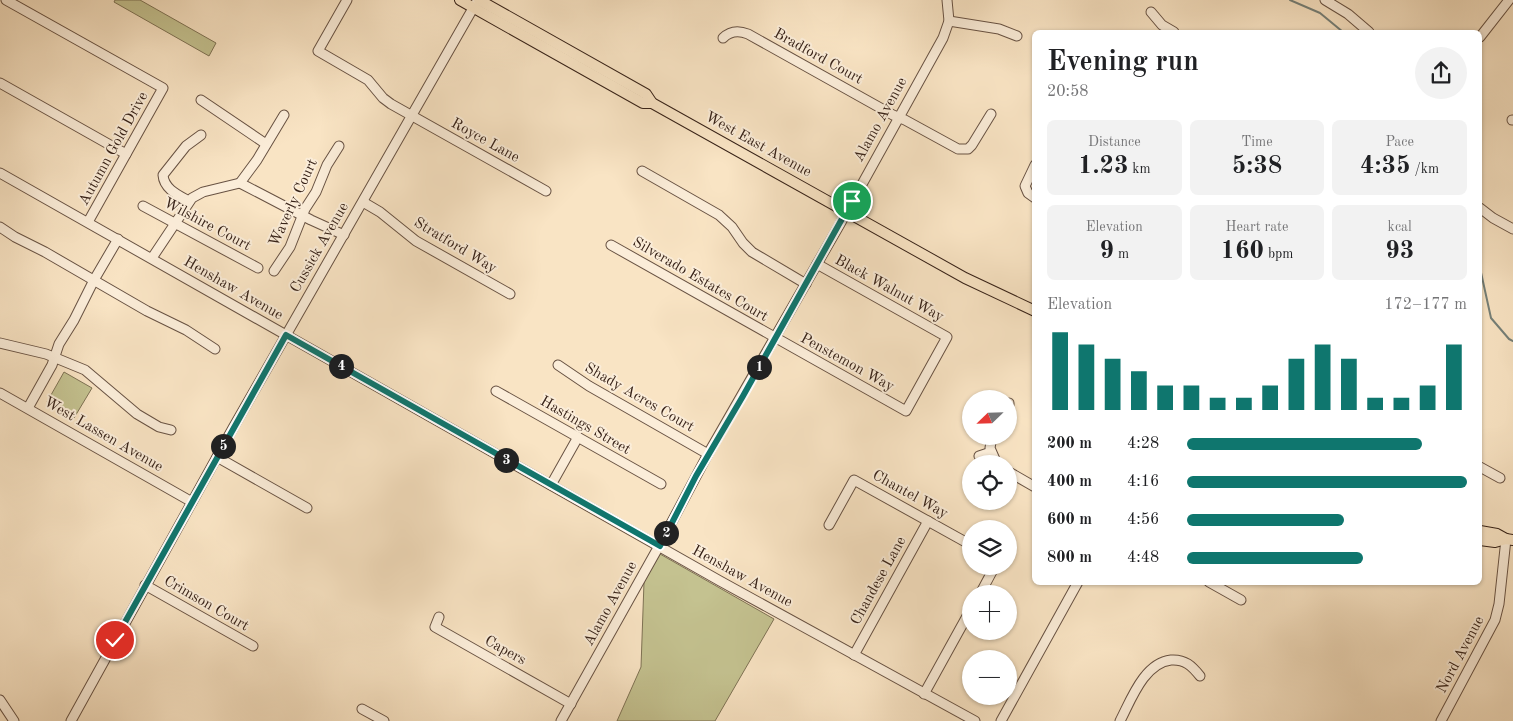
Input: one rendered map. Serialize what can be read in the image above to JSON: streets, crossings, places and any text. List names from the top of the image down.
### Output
{
  "streets": {
    "main road": ["West East Avenue"],
    "street": [
      "Bradford Court",
      "Alamo Avenue",
      "Royce Lane",
      "Autumn Gold Drive",
      "Waverly Court",
      "Wilshire Court",
      "Stratford Way",
      "Cussick Avenue",
      "Silverado Estates Court",
      "Henshaw Avenue",
      "Black Walnut Way",
      "Penstemon Way",
      "Shady Acres Court",
      "Hastings Street",
      "West Lassen Avenue",
      "Chantel Way",
      "Chandese Lane",
      "Crimson Court",
      "Capers",
      "Nord Avenue"
    ]
  },
  "crossings": [
    ["Bradford Court", "Alamo Avenue"],
    ["Alamo Avenue", "West East Avenue"],
    ["Alamo Avenue", "Silverado Estates Court"],
    ["Alamo Avenue", "Henshaw Avenue"],
    ["Alamo Avenue", "Black Walnut Way"],
    ["Alamo Avenue", "Penstemon Way"],
    ["Alamo Avenue", "Shady Acres Court"],
    ["Alamo Avenue", "Capers"],
    ["Royce Lane", "Cussick Avenue"],
    ["West East Avenue", "Cussick Avenue"],
    ["Autumn Gold Drive", "Henshaw Avenue"],
    ["Stratford Way", "Cussick Avenue"],
    ["Cussick Avenue", "Henshaw Avenue"],
    ["Cussick Avenue", "West Lassen Avenue"],
    ["Cussick Avenue", "Crimson Court"],
    ["Silverado Estates Court", "Penstemon Way"],
    ["Henshaw Avenue", "Chandese Lane"],
    ["Black Walnut Way", "Penstemon Way"],
    ["Chantel Way", "Chandese Lane"]
  ],
  "north": "bottom left",
  "page": {
    "heading": ["Evening run", "20:58"],
    "stats": [
      ["Distance", "1.23 km"],
      ["Time", "5:38"],
      ["Pace", "4:35 /km"],
      ["Elevation", "9 m"],
      ["Heart rate", "160 bpm"],
      ["kcal", "93"]
    ],
    "chart": ["Elevation", "172–177 m"],
    "pins": [
      "4",
      "1",
      "5",
      "3",
      "2"
    ],
    "map_buttons": ["+", "−"],
    "list": [
      {
        "name": "200 m",
        "note": "4:28"
      },
      {
        "name": "400 m",
        "note": "4:16"
      },
      {
        "name": "600 m",
        "note": "4:56"
      },
      {
        "name": "800 m",
        "note": "4:48"
      }
    ]
  }
}
